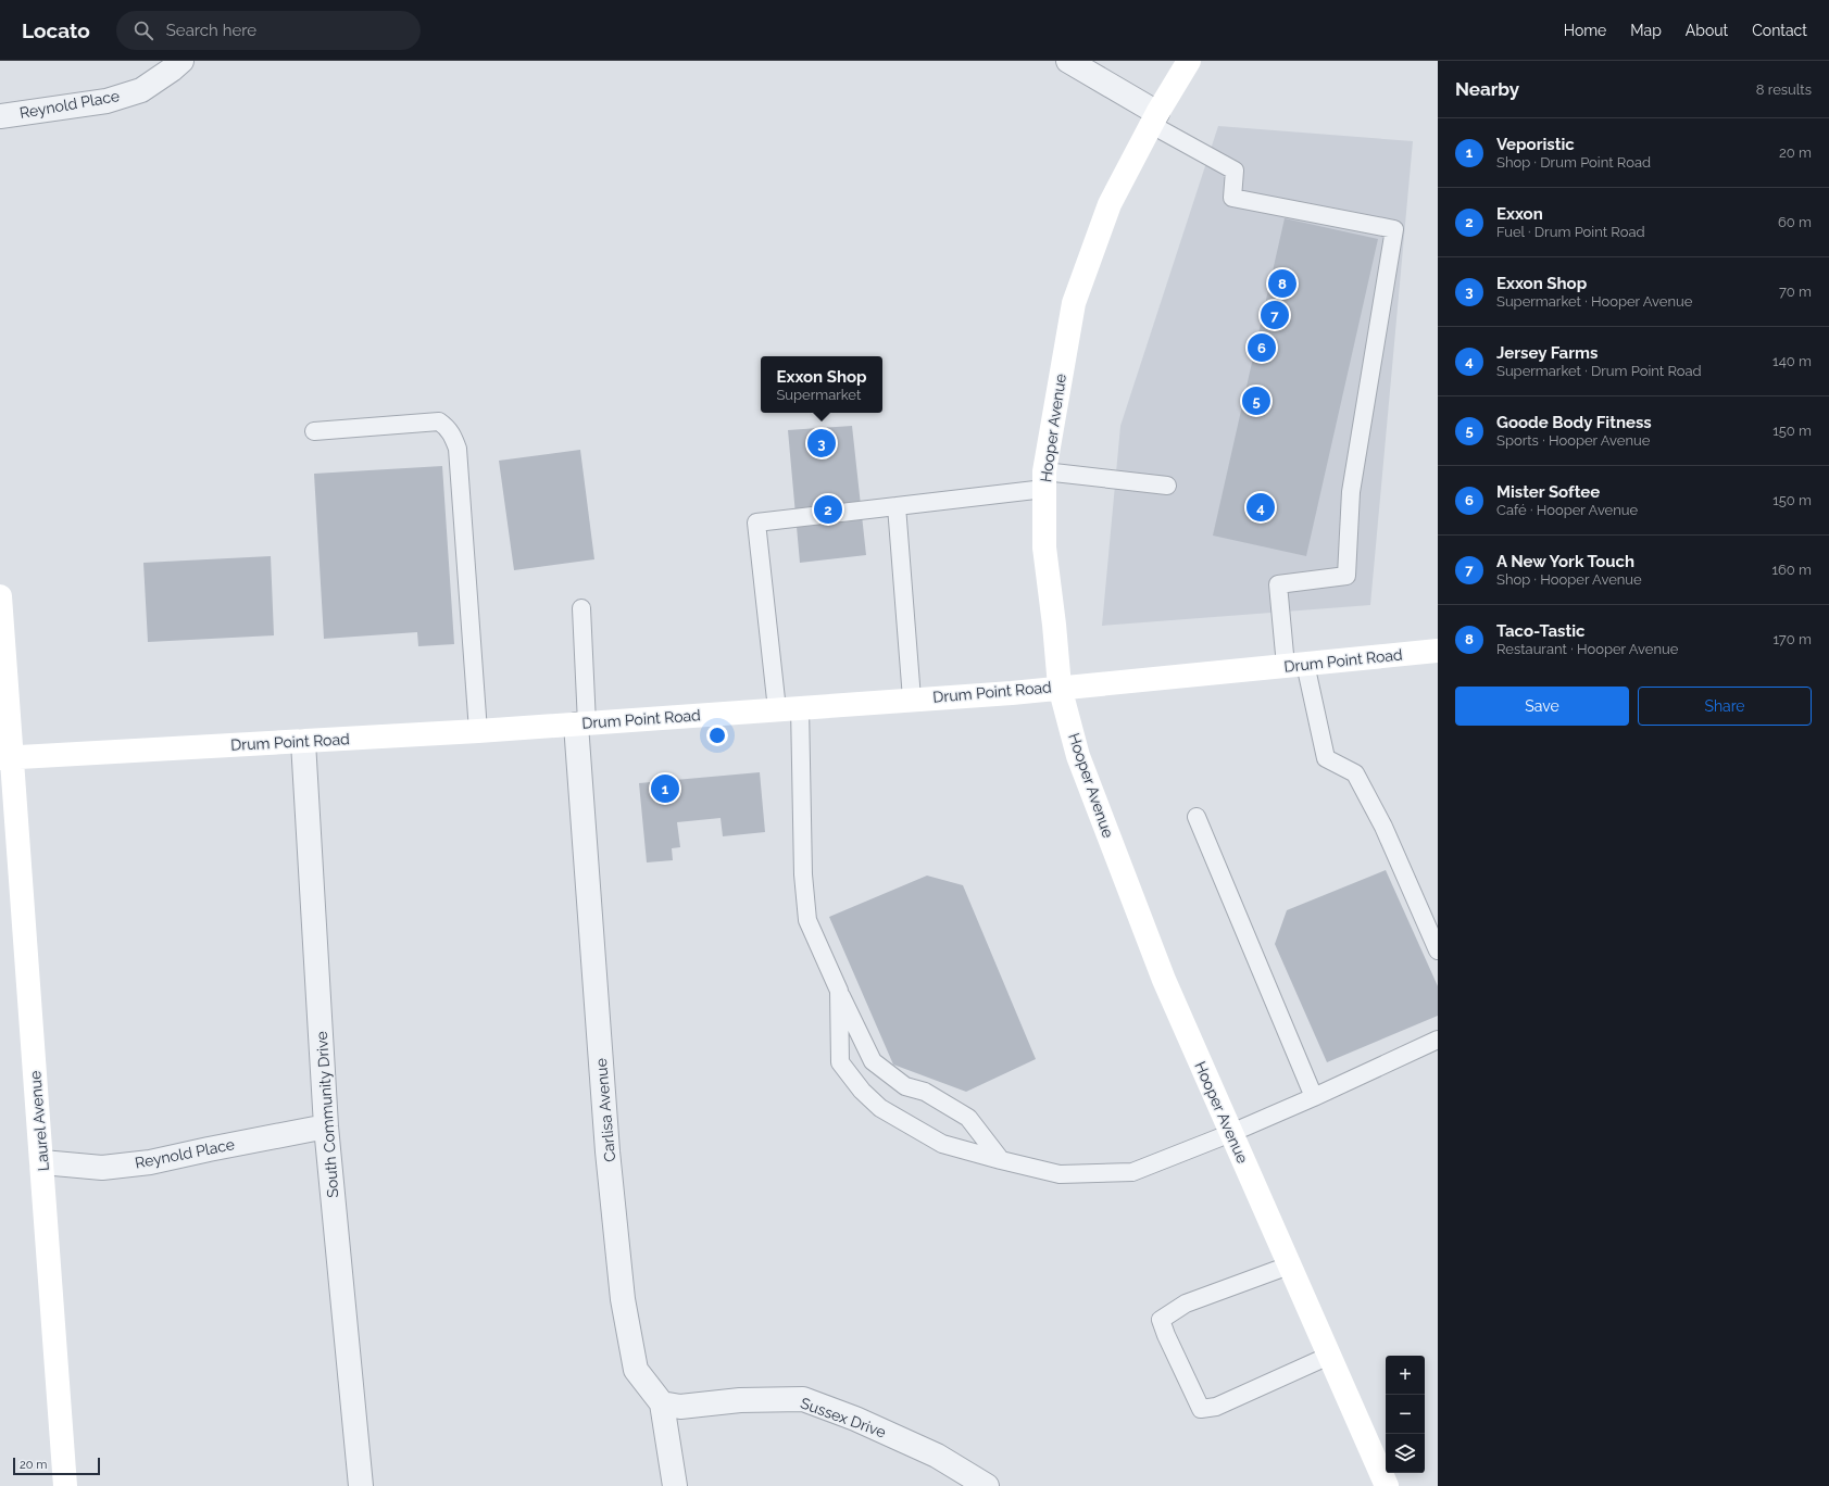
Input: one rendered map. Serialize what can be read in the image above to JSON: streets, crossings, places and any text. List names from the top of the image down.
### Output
{
  "streets": {
    "street": [
      "Reynold Place",
      "Hooper Avenue",
      "Drum Point Road",
      "Carlisa Avenue",
      "South Community Drive",
      "Laurel Avenue",
      "Sussex Drive"
    ]
  },
  "crossings": [
    ["Reynold Place", "South Community Drive"],
    ["Reynold Place", "Laurel Avenue"],
    ["Hooper Avenue", "Drum Point Road"],
    ["Drum Point Road", "Carlisa Avenue"],
    ["Drum Point Road", "South Community Drive"],
    ["Drum Point Road", "Laurel Avenue"],
    ["Carlisa Avenue", "Sussex Drive"]
  ],
  "scale_bar": "20 m",
  "page": {
    "header": "Locato",
    "search": "Search here",
    "nav": [
      "Home",
      "Map",
      "About",
      "Contact"
    ],
    "heading": ["Nearby", "8 results"],
    "list": [
      {
        "mark": "1",
        "name": "Veporistic",
        "note": "Shop · Drum Point Road",
        "value": "20 m"
      },
      {
        "mark": "2",
        "name": "Exxon",
        "note": "Fuel · Drum Point Road",
        "value": "60 m"
      },
      {
        "mark": "3",
        "name": "Exxon Shop",
        "note": "Supermarket · Hooper Avenue",
        "value": "70 m"
      },
      {
        "mark": "4",
        "name": "Jersey Farms",
        "note": "Supermarket · Drum Point Road",
        "value": "140 m"
      },
      {
        "mark": "5",
        "name": "Goode Body Fitness",
        "note": "Sports · Hooper Avenue",
        "value": "150 m"
      },
      {
        "mark": "6",
        "name": "Mister Softee",
        "note": "Café · Hooper Avenue",
        "value": "150 m"
      },
      {
        "mark": "7",
        "name": "A New York Touch",
        "note": "Shop · Hooper Avenue",
        "value": "160 m"
      },
      {
        "mark": "8",
        "name": "Taco-Tastic",
        "note": "Restaurant · Hooper Avenue",
        "value": "170 m"
      }
    ],
    "pins": [
      "8",
      "7",
      "6",
      "5",
      "3",
      "4",
      "2",
      "1"
    ],
    "popup": ["Exxon Shop", "Supermarket"],
    "buttons": ["Save", "Share"],
    "map_buttons": ["+", "−"],
    "scale": "20 m"
  }
}
